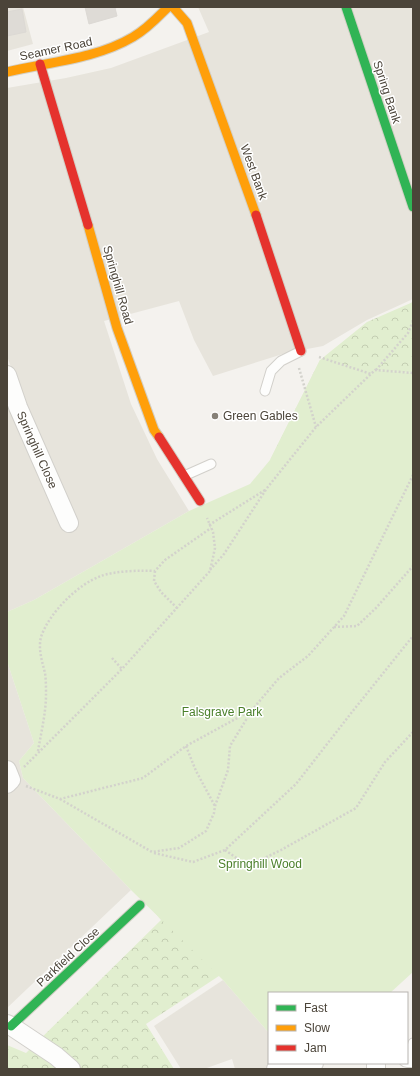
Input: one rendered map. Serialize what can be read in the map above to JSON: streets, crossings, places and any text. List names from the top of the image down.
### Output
{
  "streets": {
    "main road": [
      "Seamer Road",
      "Spring Bank",
      "West Bank",
      "Springhill Road",
      "Parkfield Close"
    ],
    "street": ["Springhill Close"]
  },
  "crossings": [
    ["Seamer Road", "Springhill Road"]
  ],
  "parks": ["Falsgrave Park", "Springhill Wood"],
  "places": ["Green Gables"],
  "legend": ["Fast", "Slow", "Jam"]
}
